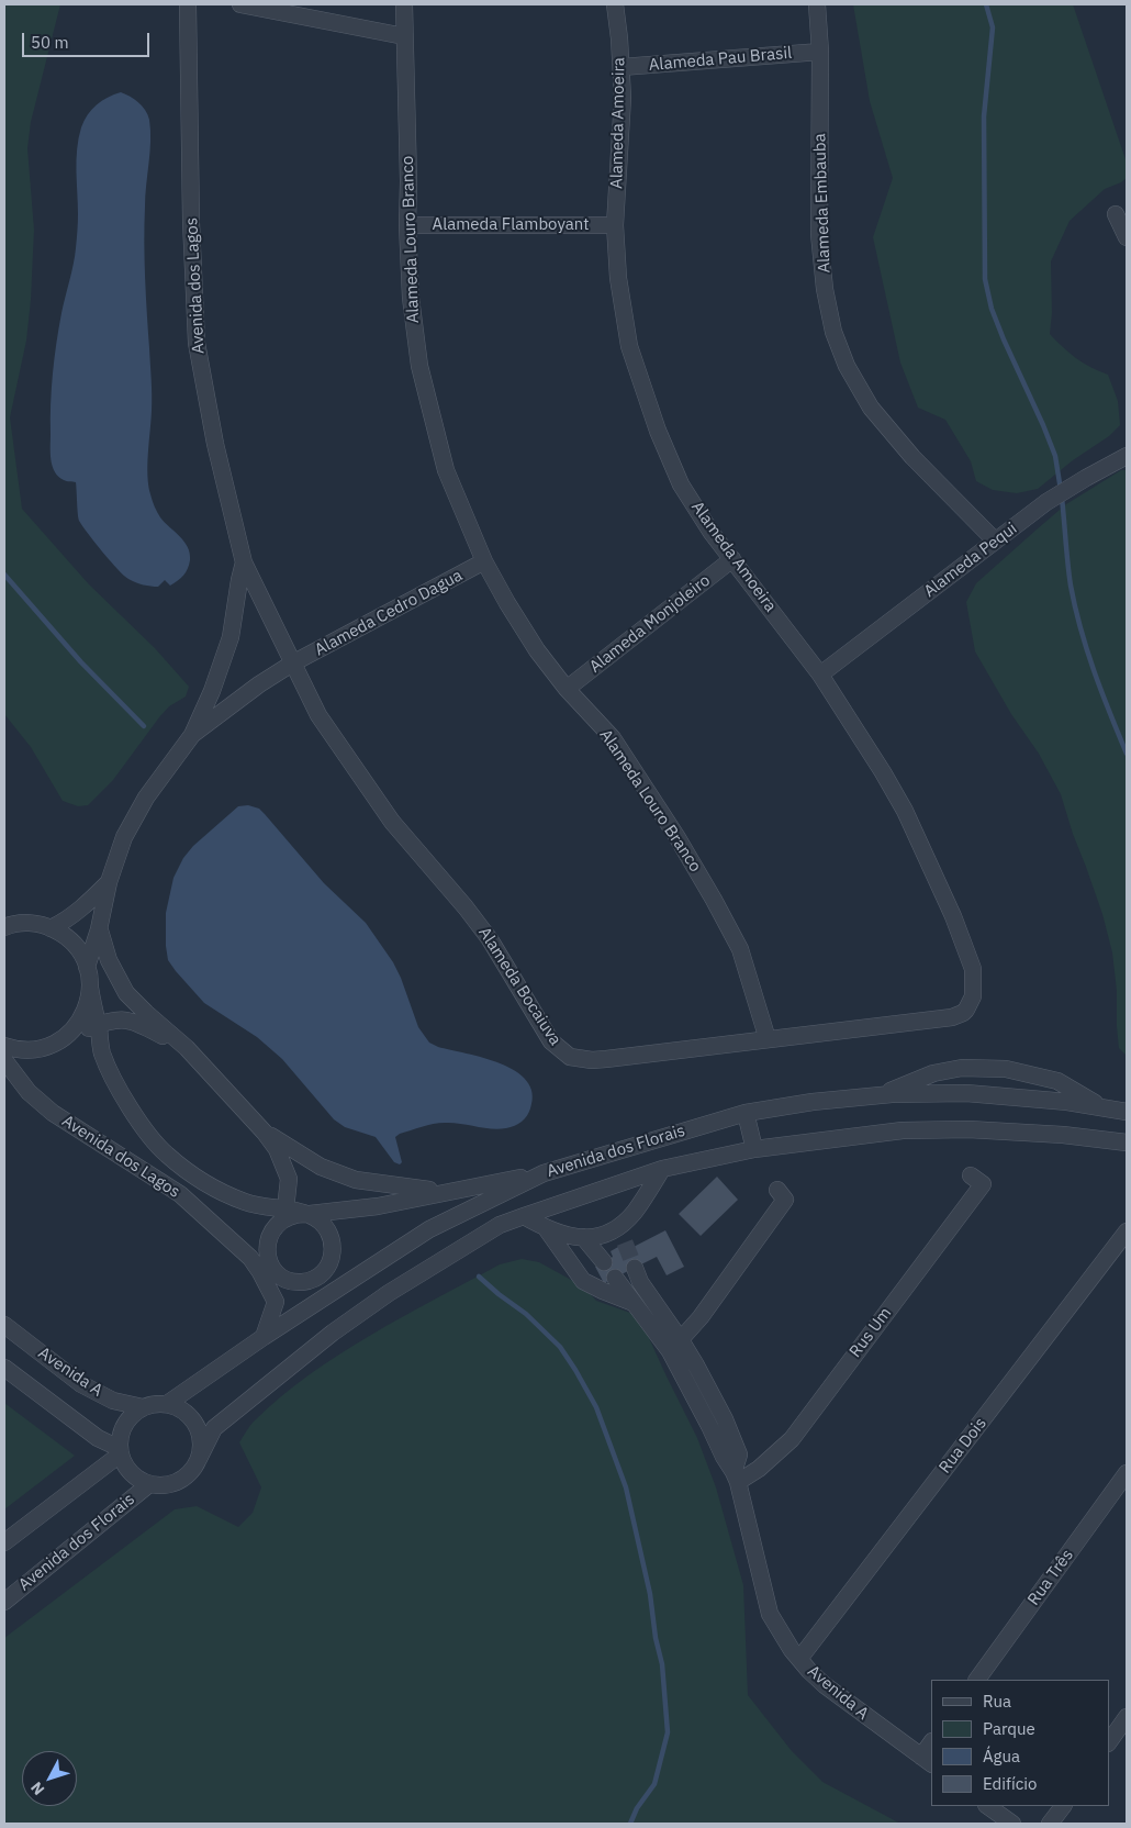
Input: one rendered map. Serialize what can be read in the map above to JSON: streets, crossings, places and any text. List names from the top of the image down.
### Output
{
  "streets": {
    "street": [
      "Alameda Pau Brasil",
      "Alameda Amoeira",
      "Alameda Embauba",
      "Alameda Flamboyant",
      "Alameda Louro Branco",
      "Avenida dos Lagos",
      "Alameda Pequi",
      "Alameda Cedro Dagua",
      "Alameda Monjoleiro",
      "Alameda Bocaiuva",
      "Avenida dos Florais",
      "Rus Um",
      "Avenida A",
      "Rua Dois",
      "Rua Três"
    ]
  },
  "crossings": [
    ["Alameda Pau Brasil", "Alameda Amoeira"],
    ["Alameda Pau Brasil", "Alameda Embauba"],
    ["Alameda Amoeira", "Alameda Flamboyant"],
    ["Alameda Amoeira", "Alameda Pequi"],
    ["Alameda Amoeira", "Alameda Monjoleiro"],
    ["Alameda Amoeira", "Alameda Bocaiuva"],
    ["Alameda Embauba", "Alameda Pequi"],
    ["Alameda Flamboyant", "Alameda Louro Branco"],
    ["Alameda Louro Branco", "Alameda Cedro Dagua"],
    ["Alameda Louro Branco", "Alameda Monjoleiro"],
    ["Alameda Louro Branco", "Alameda Bocaiuva"],
    ["Avenida dos Lagos", "Alameda Cedro Dagua"],
    ["Avenida dos Lagos", "Alameda Bocaiuva"],
    ["Alameda Cedro Dagua", "Alameda Bocaiuva"],
    ["Avenida dos Florais", "Avenida A"],
    ["Rus Um", "Avenida A"],
    ["Avenida A", "Rua Dois"]
  ],
  "legend": [
    "Rua",
    "Parque",
    "Água",
    "Edifício"
  ],
  "scale_bar": "50 m",
  "north": "bottom left"
}
